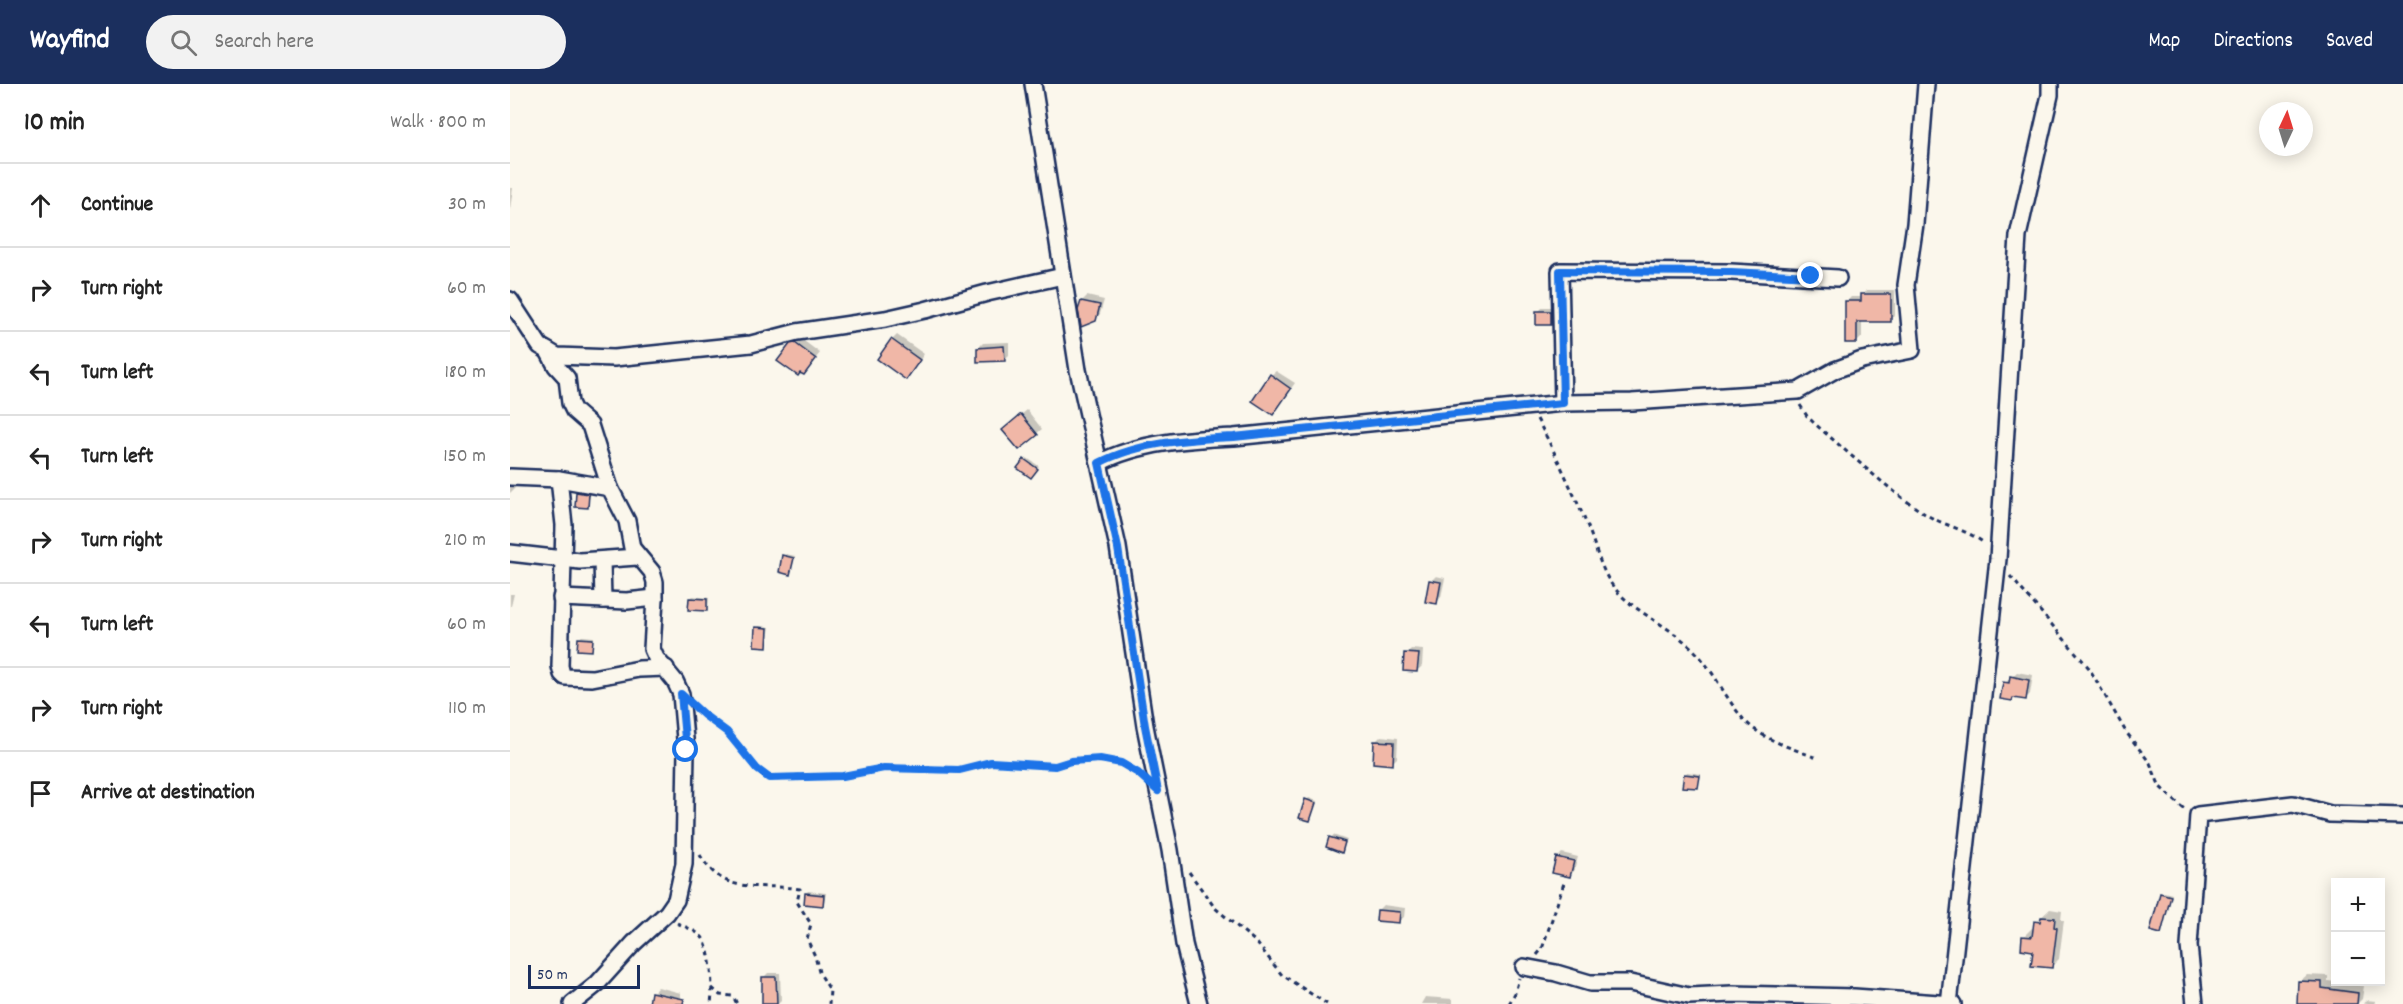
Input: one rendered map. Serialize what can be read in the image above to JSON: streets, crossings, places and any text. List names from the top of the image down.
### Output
{
  "scale_bar": "50 m",
  "north": "top",
  "page": {
    "header": "Wayfind",
    "search": "Search here",
    "nav": ["Map", "Directions", "Saved"],
    "heading": ["10 min", "Walk · 800 m"],
    "list": [
      ["Continue", "30 m"],
      ["Turn right", "60 m"],
      ["Turn left", "180 m"],
      ["Turn left", "150 m"],
      ["Turn right", "210 m"],
      ["Turn left", "60 m"],
      ["Turn right", "110 m"],
      "Arrive at destination"
    ],
    "map_buttons": ["+", "−"],
    "scale": "50 m"
  }
}
